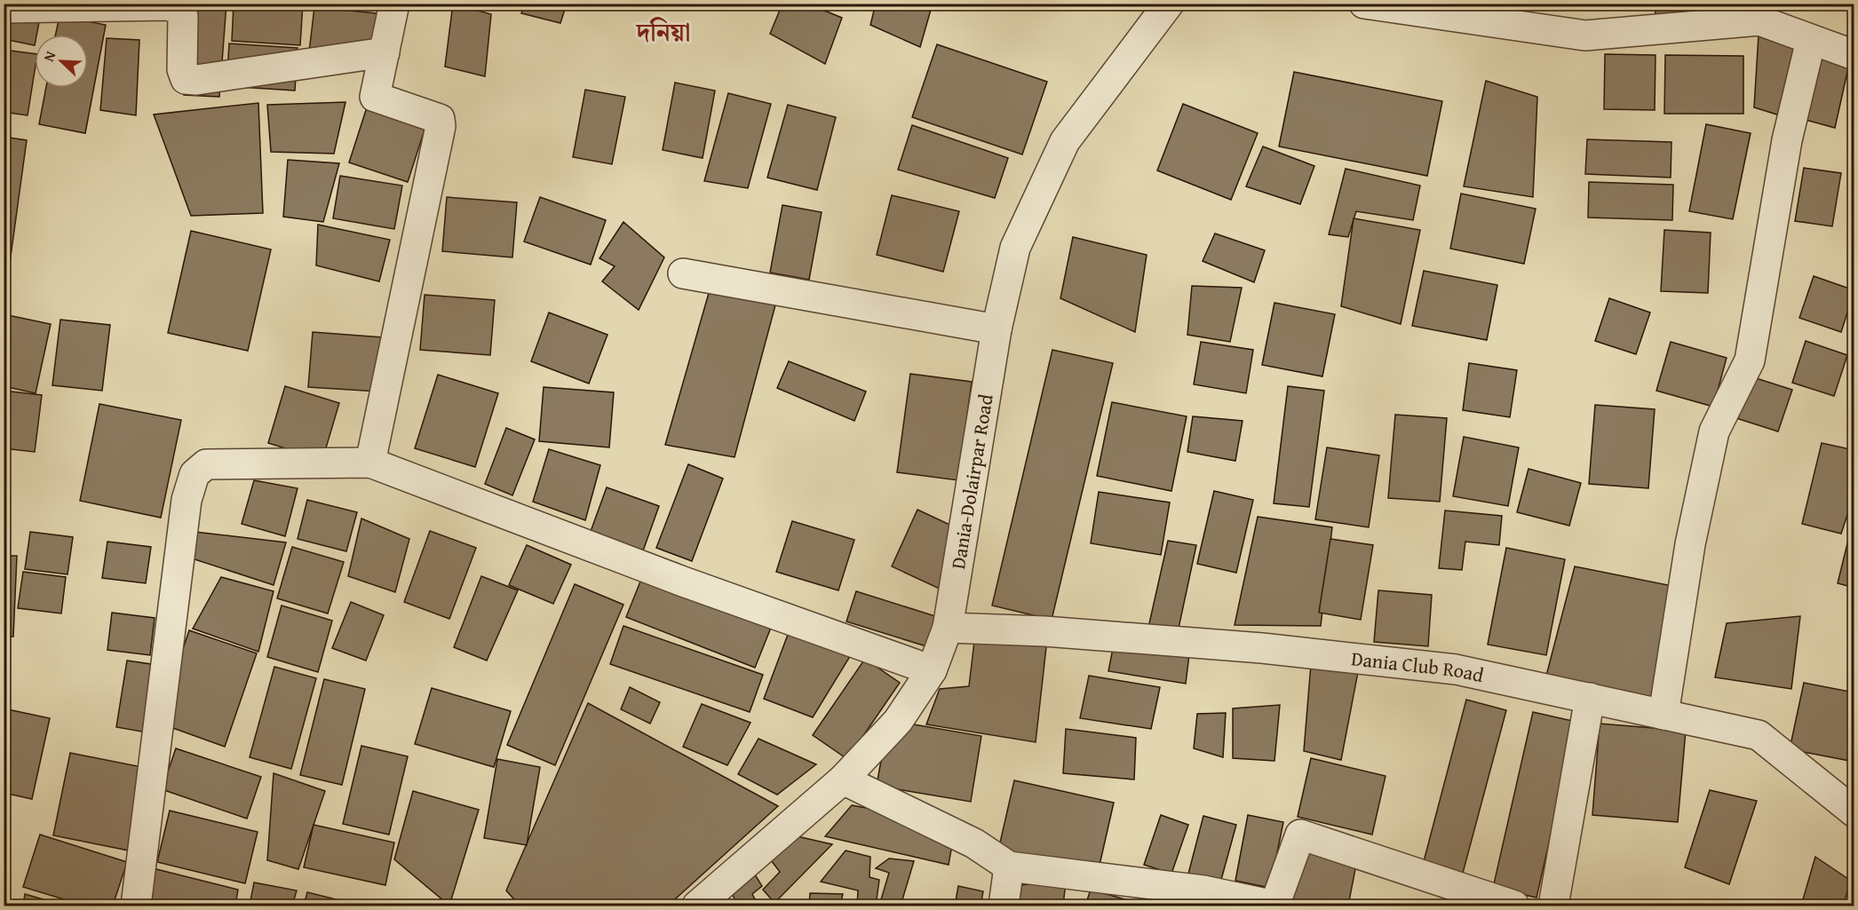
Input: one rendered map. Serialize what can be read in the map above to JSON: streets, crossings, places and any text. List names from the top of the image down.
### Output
{
  "streets": {
    "street": ["Dania-Dolairpar Road", "Dania Club Road"]
  },
  "crossings": [
    ["Dania-Dolairpar Road", "Dania Club Road"]
  ],
  "districts": ["দনিয়া"],
  "north": "top left"
}
